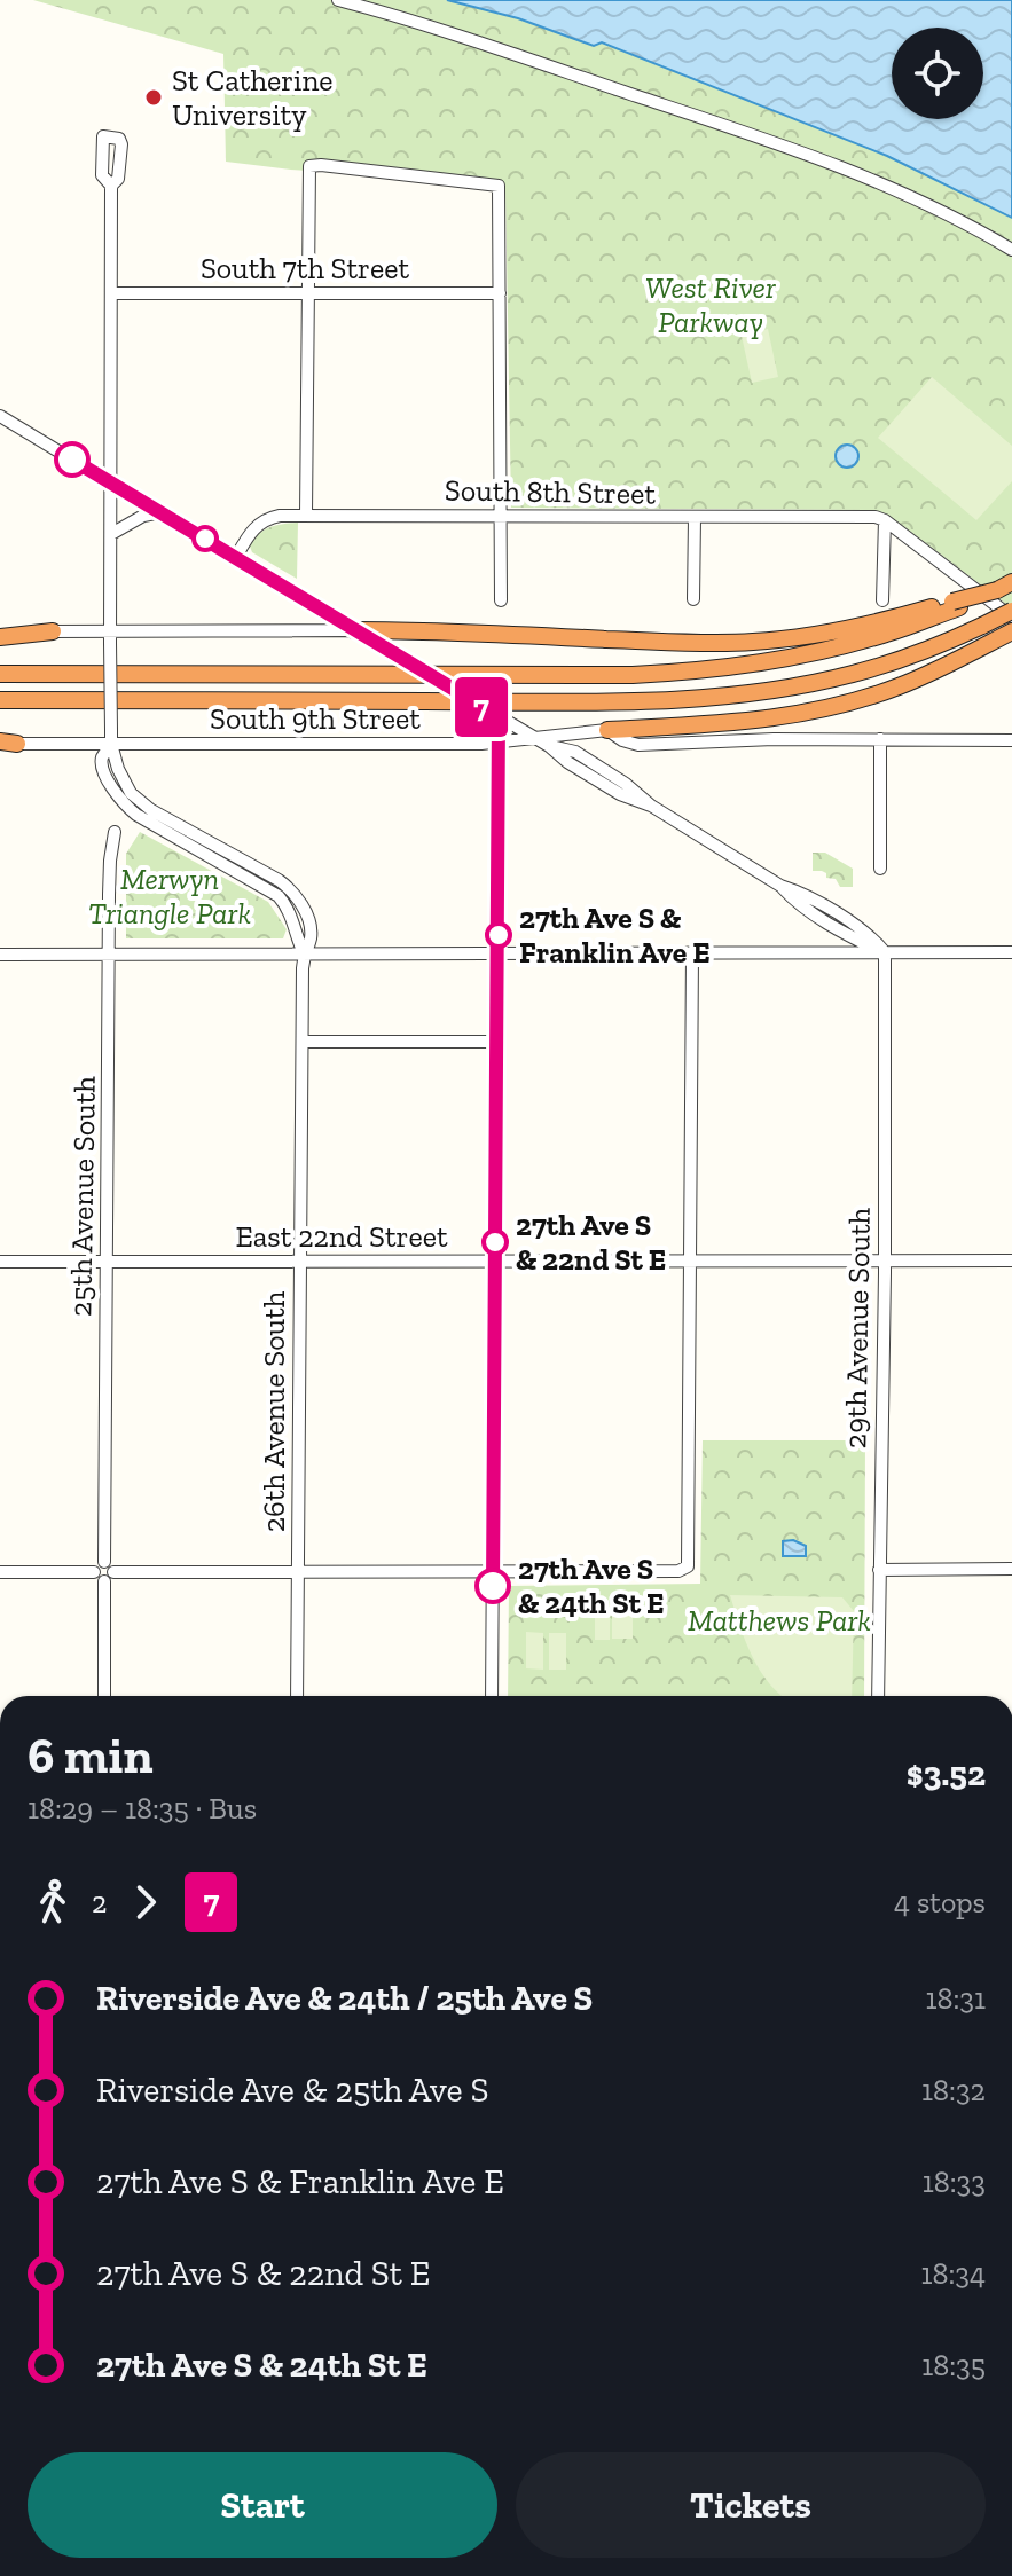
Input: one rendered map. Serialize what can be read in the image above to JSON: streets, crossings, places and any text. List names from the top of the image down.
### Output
{
  "streets": {
    "street": [
      "South 7th Street",
      "South 8th Street",
      "South 9th Street",
      "25th Avenue South",
      "East 22nd Street",
      "29th Avenue South",
      "26th Avenue South"
    ]
  },
  "crossings": [
    ["South 9th Street", "26th Avenue South"],
    ["25th Avenue South", "East 22nd Street"],
    ["East 22nd Street", "29th Avenue South"],
    ["East 22nd Street", "26th Avenue South"]
  ],
  "parks": ["West River Parkway", "Merwyn Triangle Park", "Matthews Park"],
  "places": [
    "St Catherine University",
    "27th Ave S & Franklin Ave E",
    "27th Ave S & 22nd St E",
    "27th Ave S & 24th St E"
  ],
  "lines": ["bus line 7"],
  "page": {
    "on_map": "7",
    "heading": ["6 min", "18:29 – 18:35 · Bus", "$3.52"],
    "legs": ["2", "7", "4 stops"],
    "list": [
      {
        "name": "Riverside Ave & 24th / 25th Ave S",
        "value": "18:31"
      },
      {
        "name": "Riverside Ave & 25th Ave S",
        "value": "18:32"
      },
      {
        "name": "27th Ave S & Franklin Ave E",
        "value": "18:33"
      },
      {
        "name": "27th Ave S & 22nd St E",
        "value": "18:34"
      },
      {
        "name": "27th Ave S & 24th St E",
        "value": "18:35"
      }
    ],
    "buttons": ["Start", "Tickets"]
  }
}
